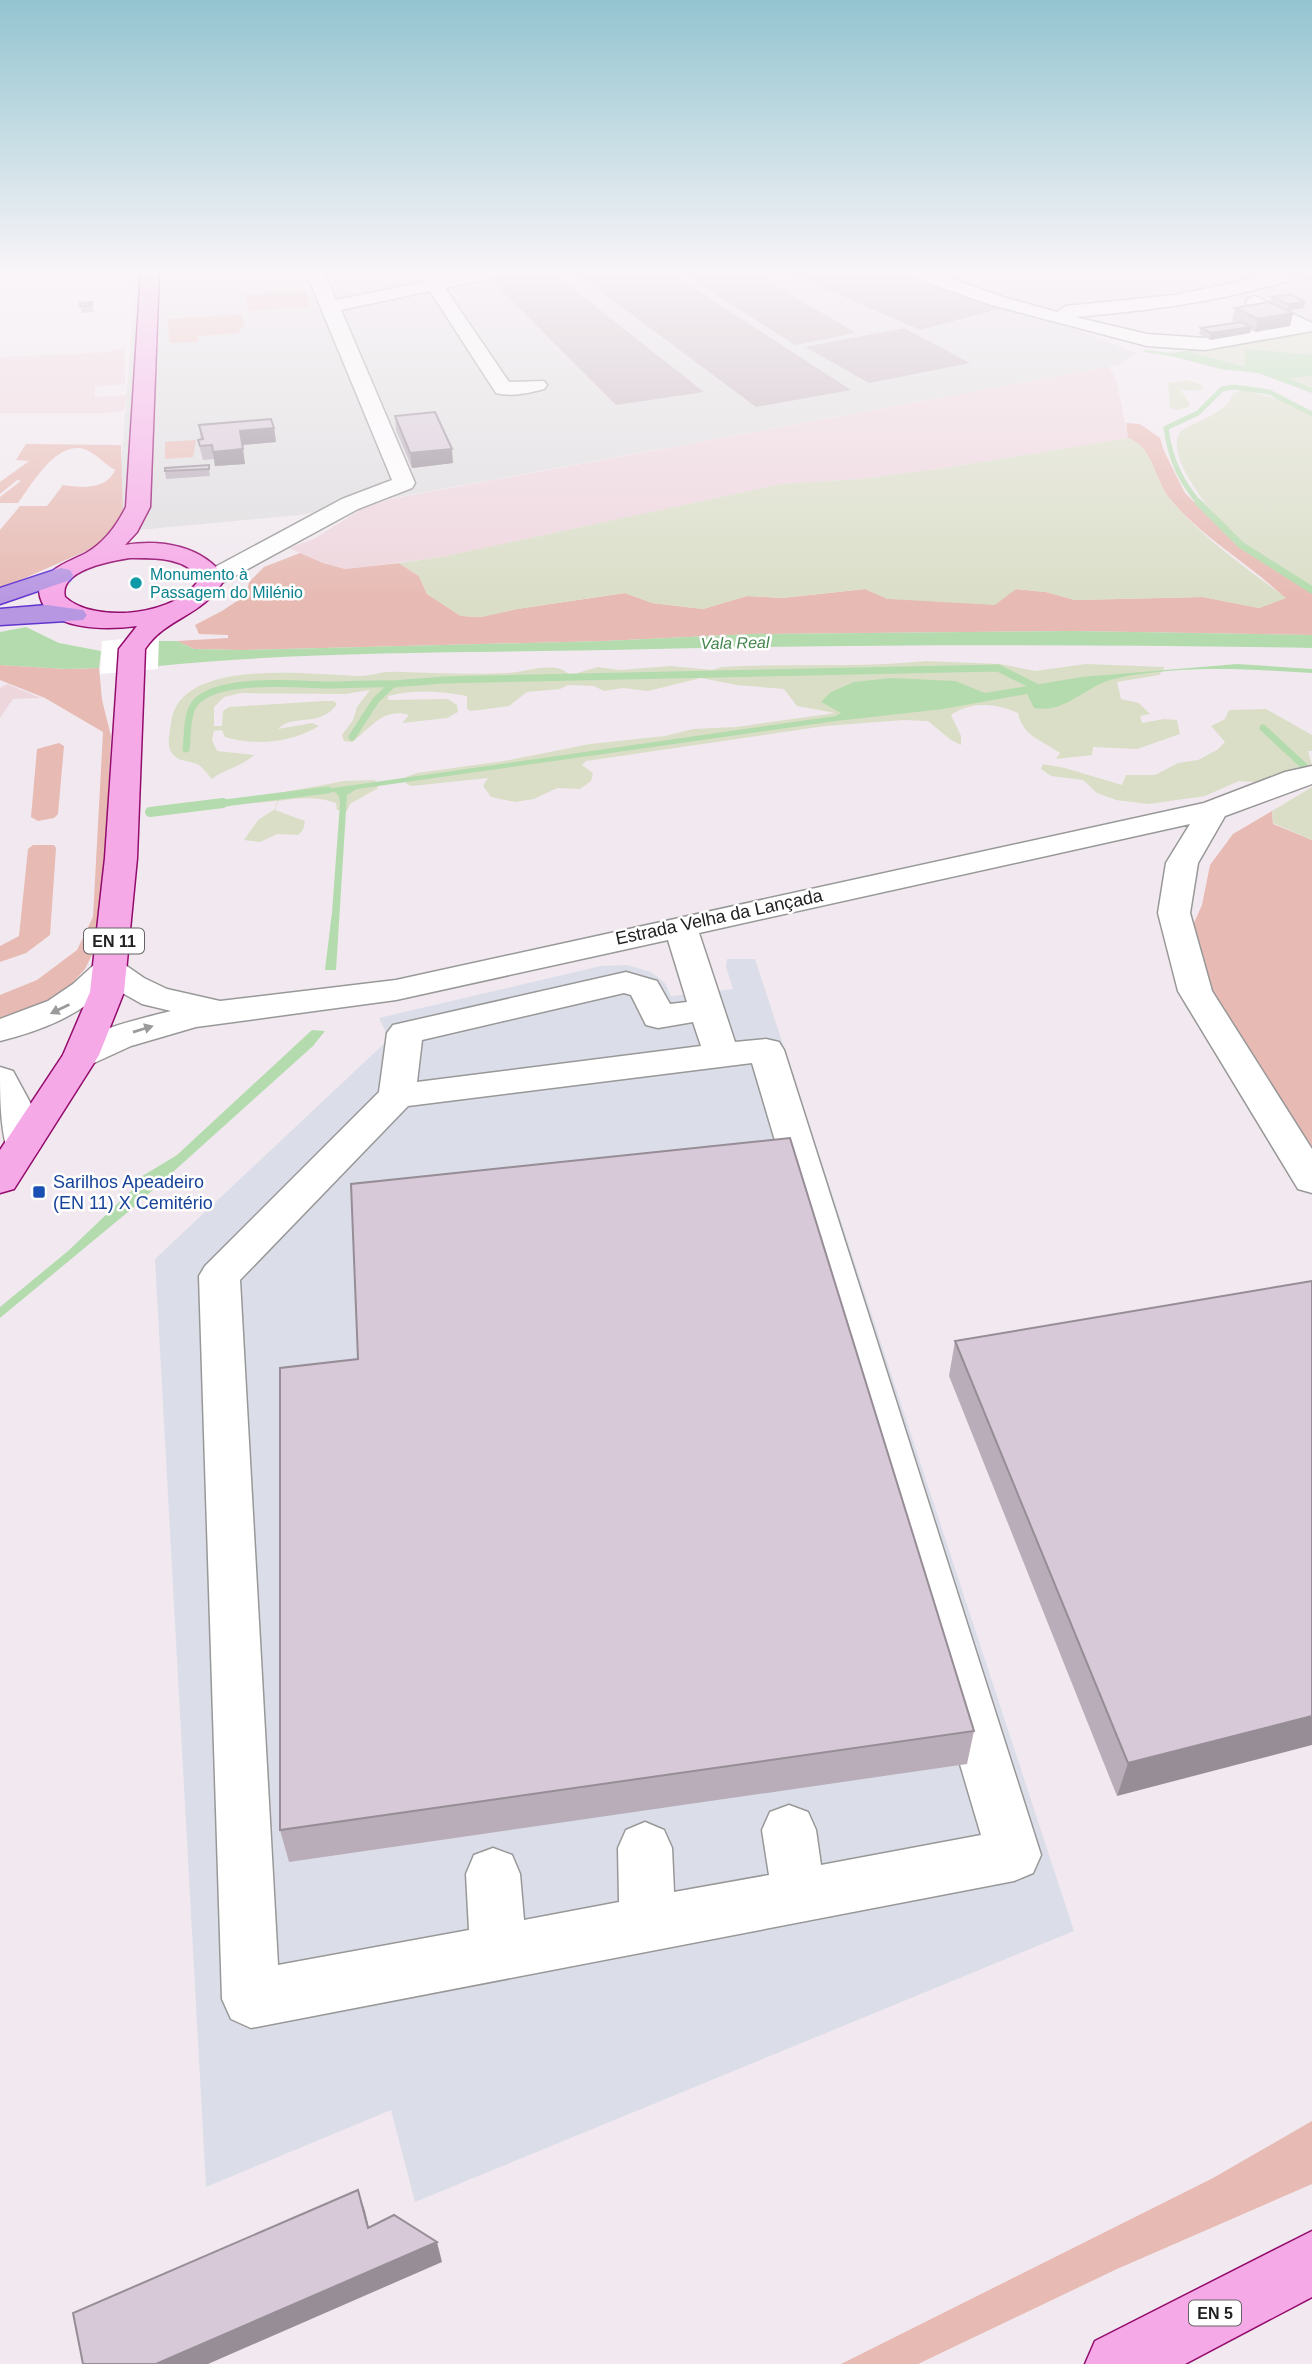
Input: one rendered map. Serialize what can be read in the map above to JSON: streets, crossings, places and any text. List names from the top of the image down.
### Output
{
  "streets": {
    "main road": ["EN 11", "EN 5"],
    "street": ["Estrada Velha da Lançada"]
  },
  "crossings": [
    ["Estrada Velha da Lançada", "EN 11"]
  ],
  "water": ["Vala Real"],
  "places": {
    "other": ["Monumento à Passagem do Milénio"],
    "transit": ["Sarilhos Apeadeiro (EN 11) X Cemitério"]
  }
}
